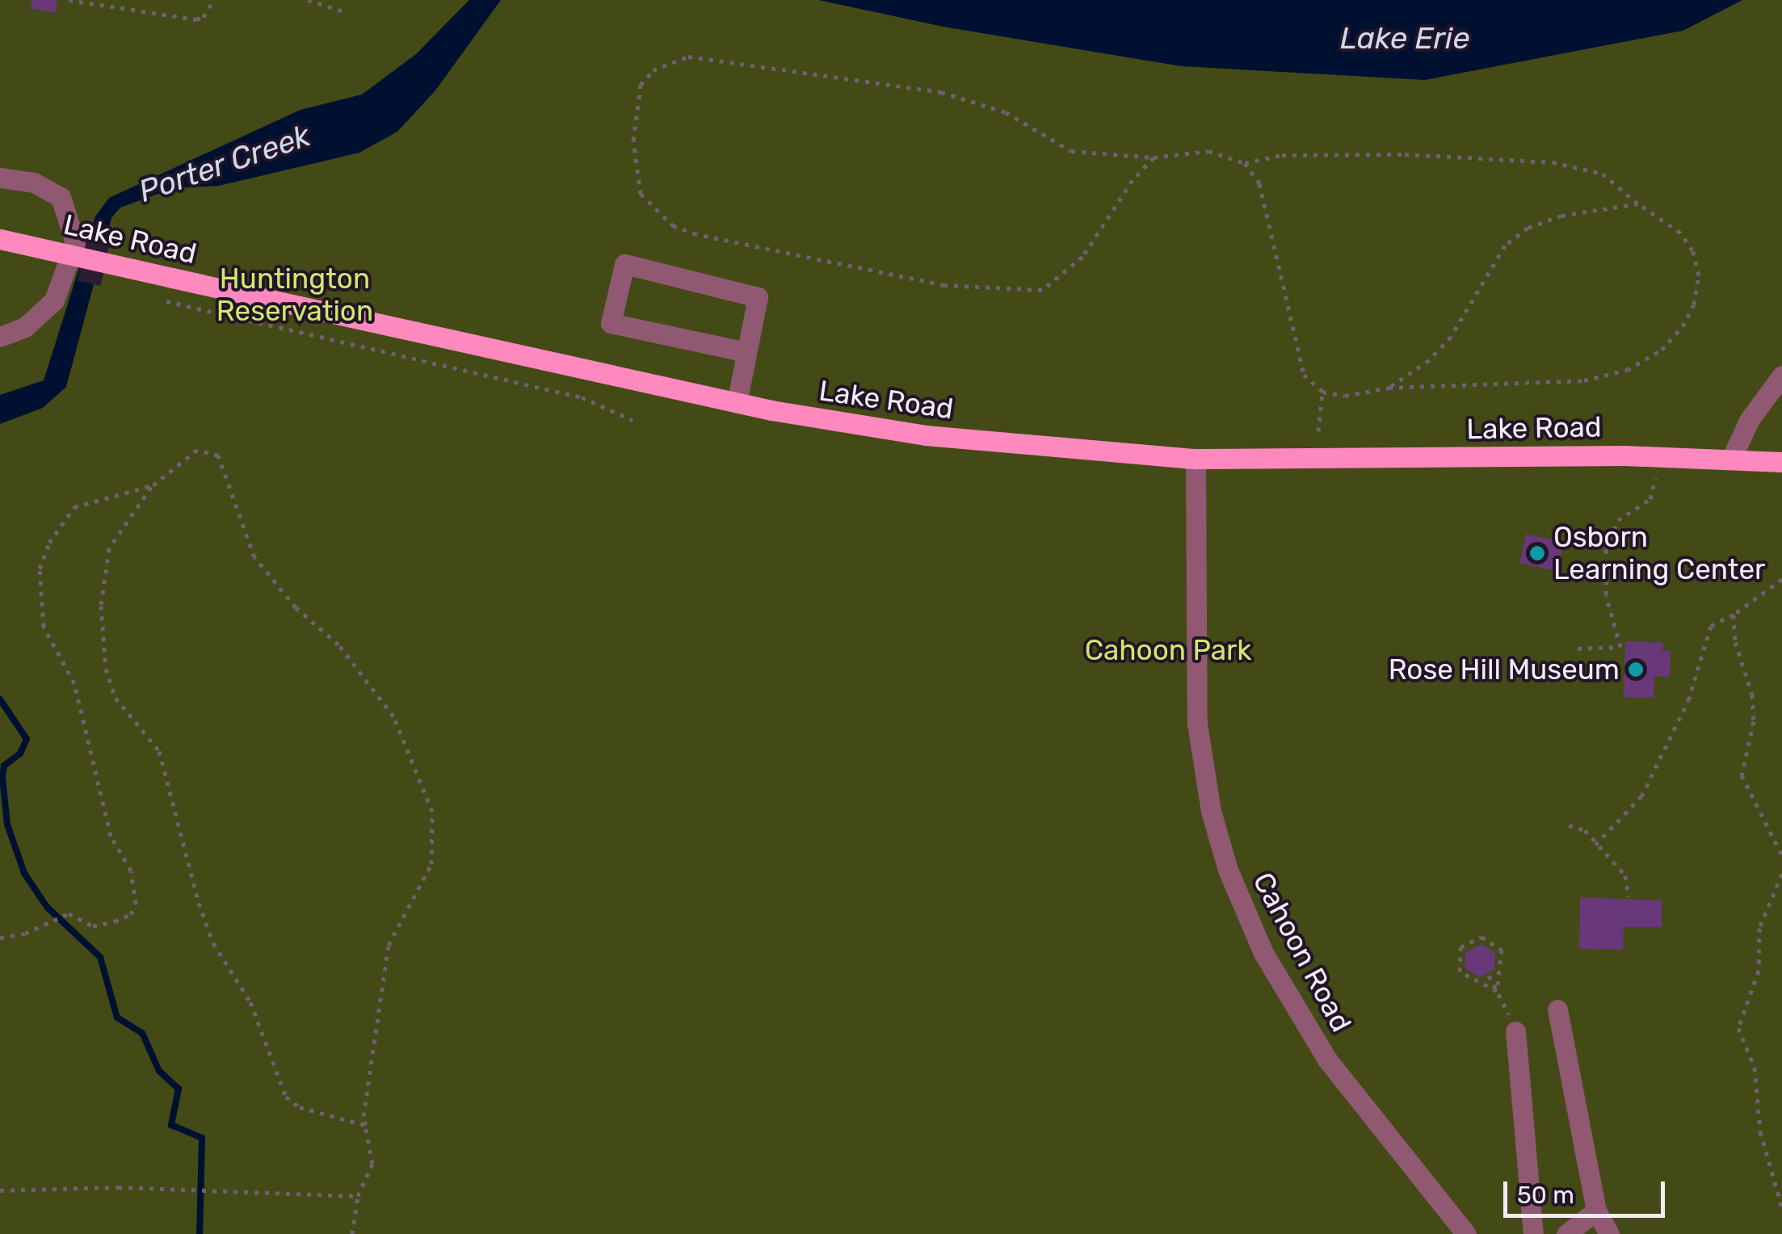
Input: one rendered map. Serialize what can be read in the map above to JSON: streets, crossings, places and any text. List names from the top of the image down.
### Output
{
  "streets": {
    "main road": ["Lake Road"],
    "street": ["Cahoon Road"]
  },
  "crossings": [
    ["Lake Road", "Cahoon Road"]
  ],
  "water": ["Lake Erie", "Porter Creek"],
  "parks": ["Huntington Reservation", "Cahoon Park"],
  "places": ["Osborn Learning Center", "Rose Hill Museum"],
  "scale_bar": "50 m"
}
